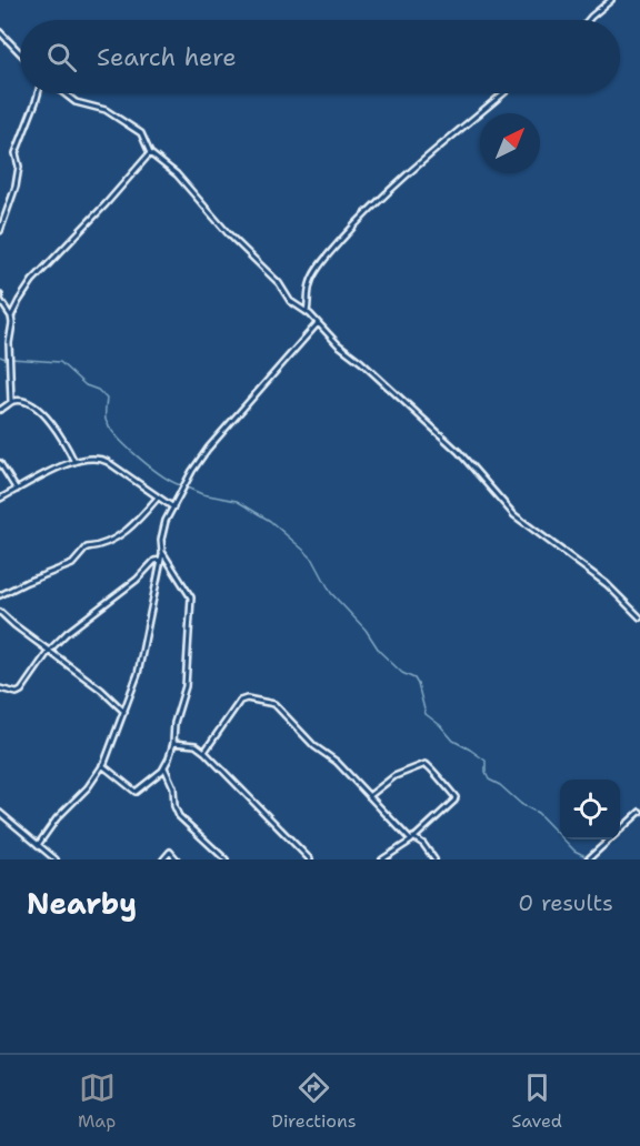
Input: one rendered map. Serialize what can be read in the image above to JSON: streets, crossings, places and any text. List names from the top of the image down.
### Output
{
  "north": "top right",
  "page": {
    "search": "Search here",
    "heading": ["Nearby", "0 results"],
    "nav": ["Map", "Directions", "Saved"]
  }
}
